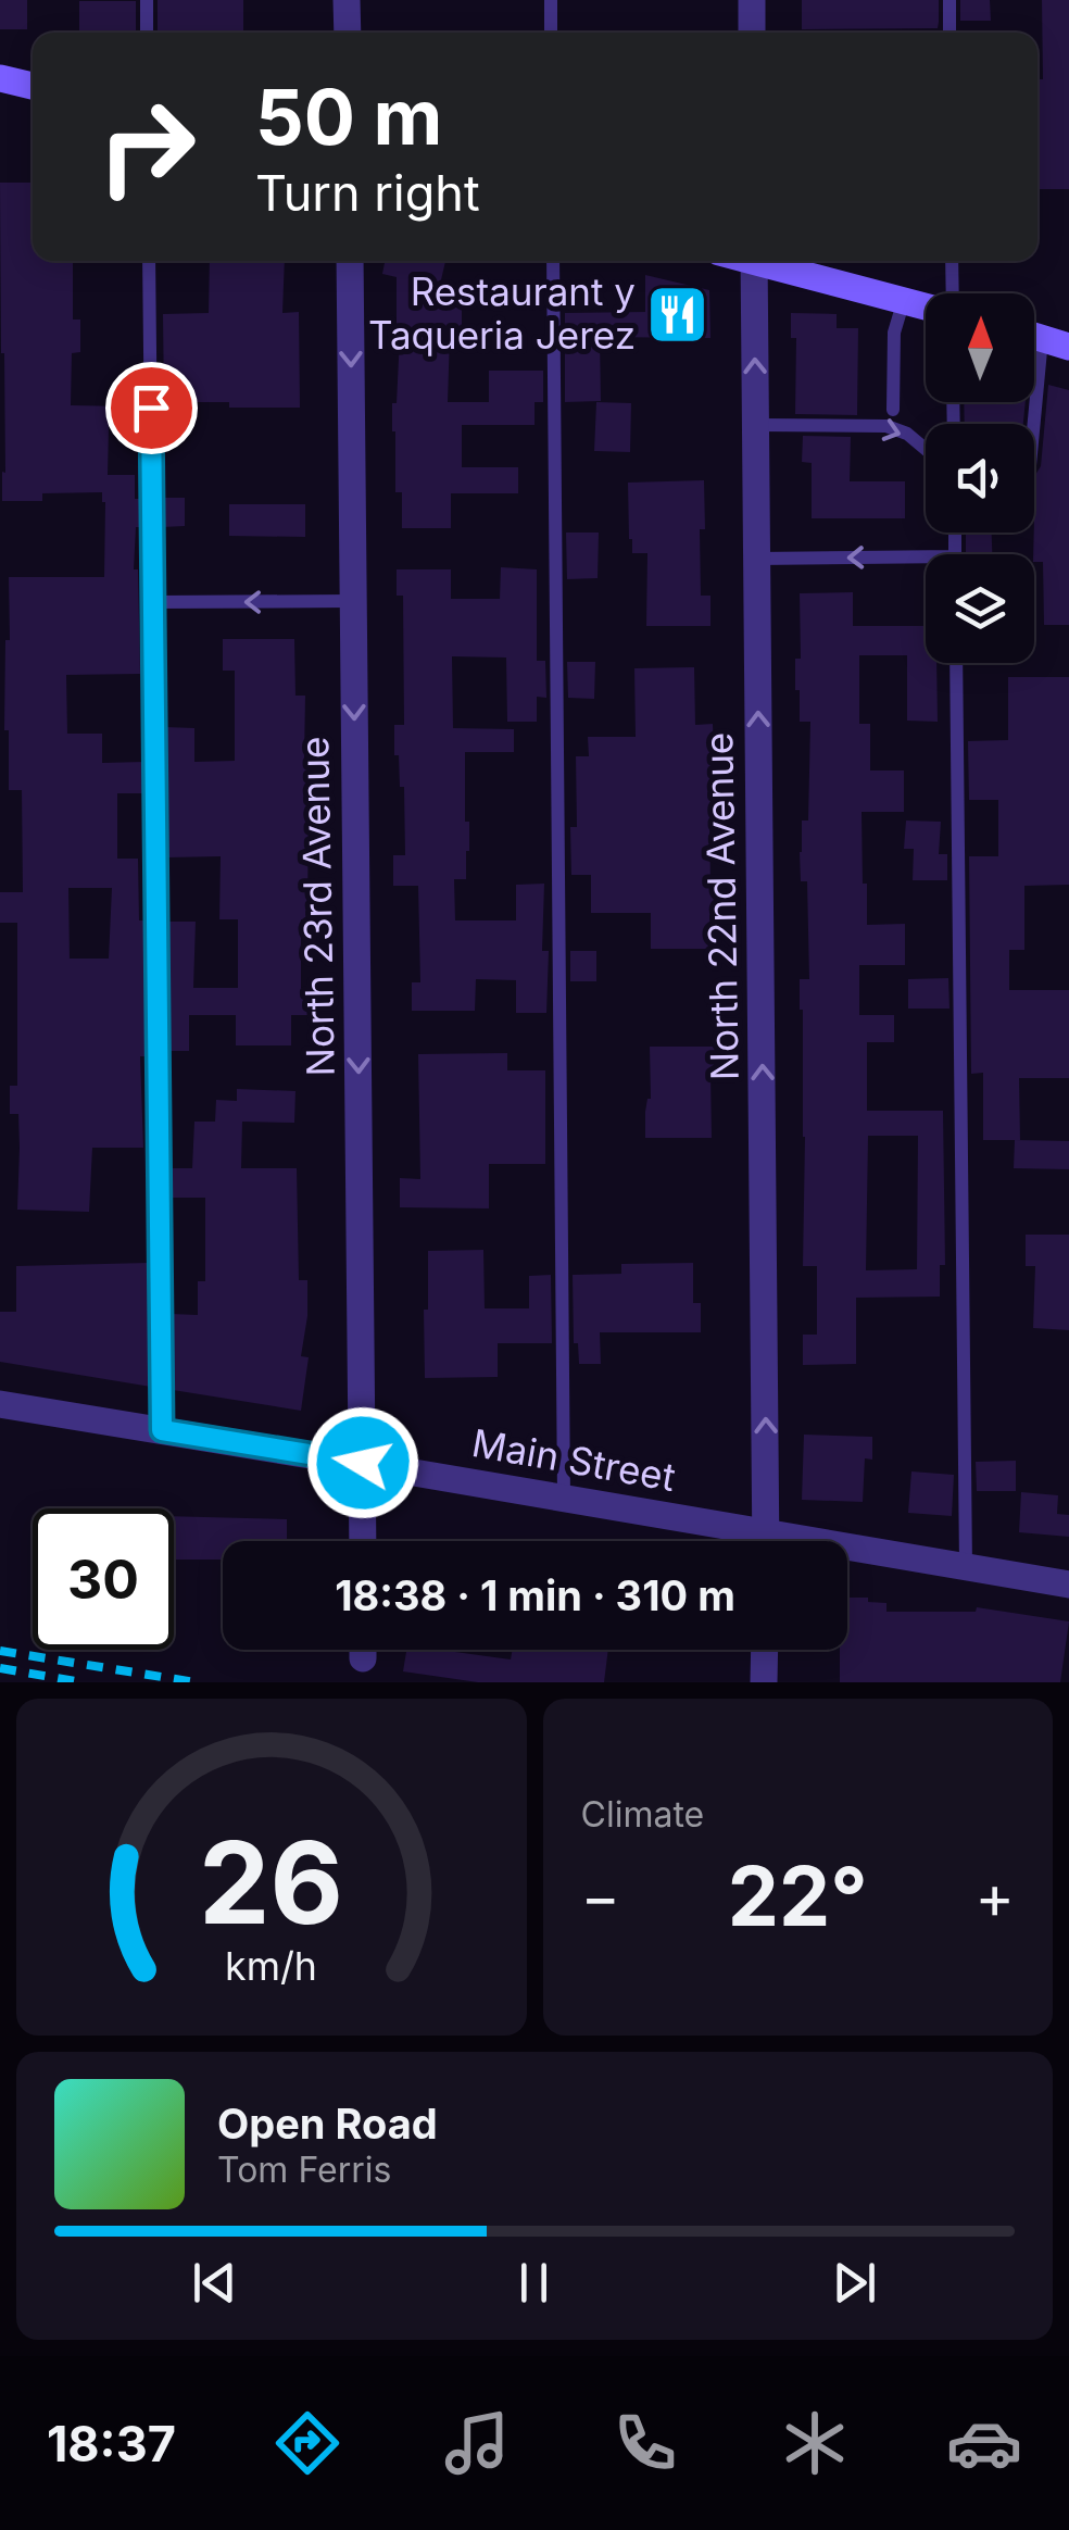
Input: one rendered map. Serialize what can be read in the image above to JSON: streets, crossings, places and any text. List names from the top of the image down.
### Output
{
  "streets": {
    "street": ["North 23rd Avenue", "North 22nd Avenue", "Main Street"]
  },
  "crossings": [
    ["North 23rd Avenue", "Main Street"]
  ],
  "one_way": ["North 23rd Avenue", "North 22nd Avenue"],
  "places": {
    "restaurant": ["Restaurant y Taqueria Jerez"]
  },
  "north": "top",
  "page": {
    "turn": ["50 m", "Turn right"],
    "limit": "30",
    "trip": "18:38 · 1 min · 310 m",
    "tile": "Climate",
    "heat": ["−", "22°", "+"],
    "song": ["Open Road", "Tom Ferris"],
    "tabs": "18:37",
    "gauge": ["26", "km/h"]
  }
}
